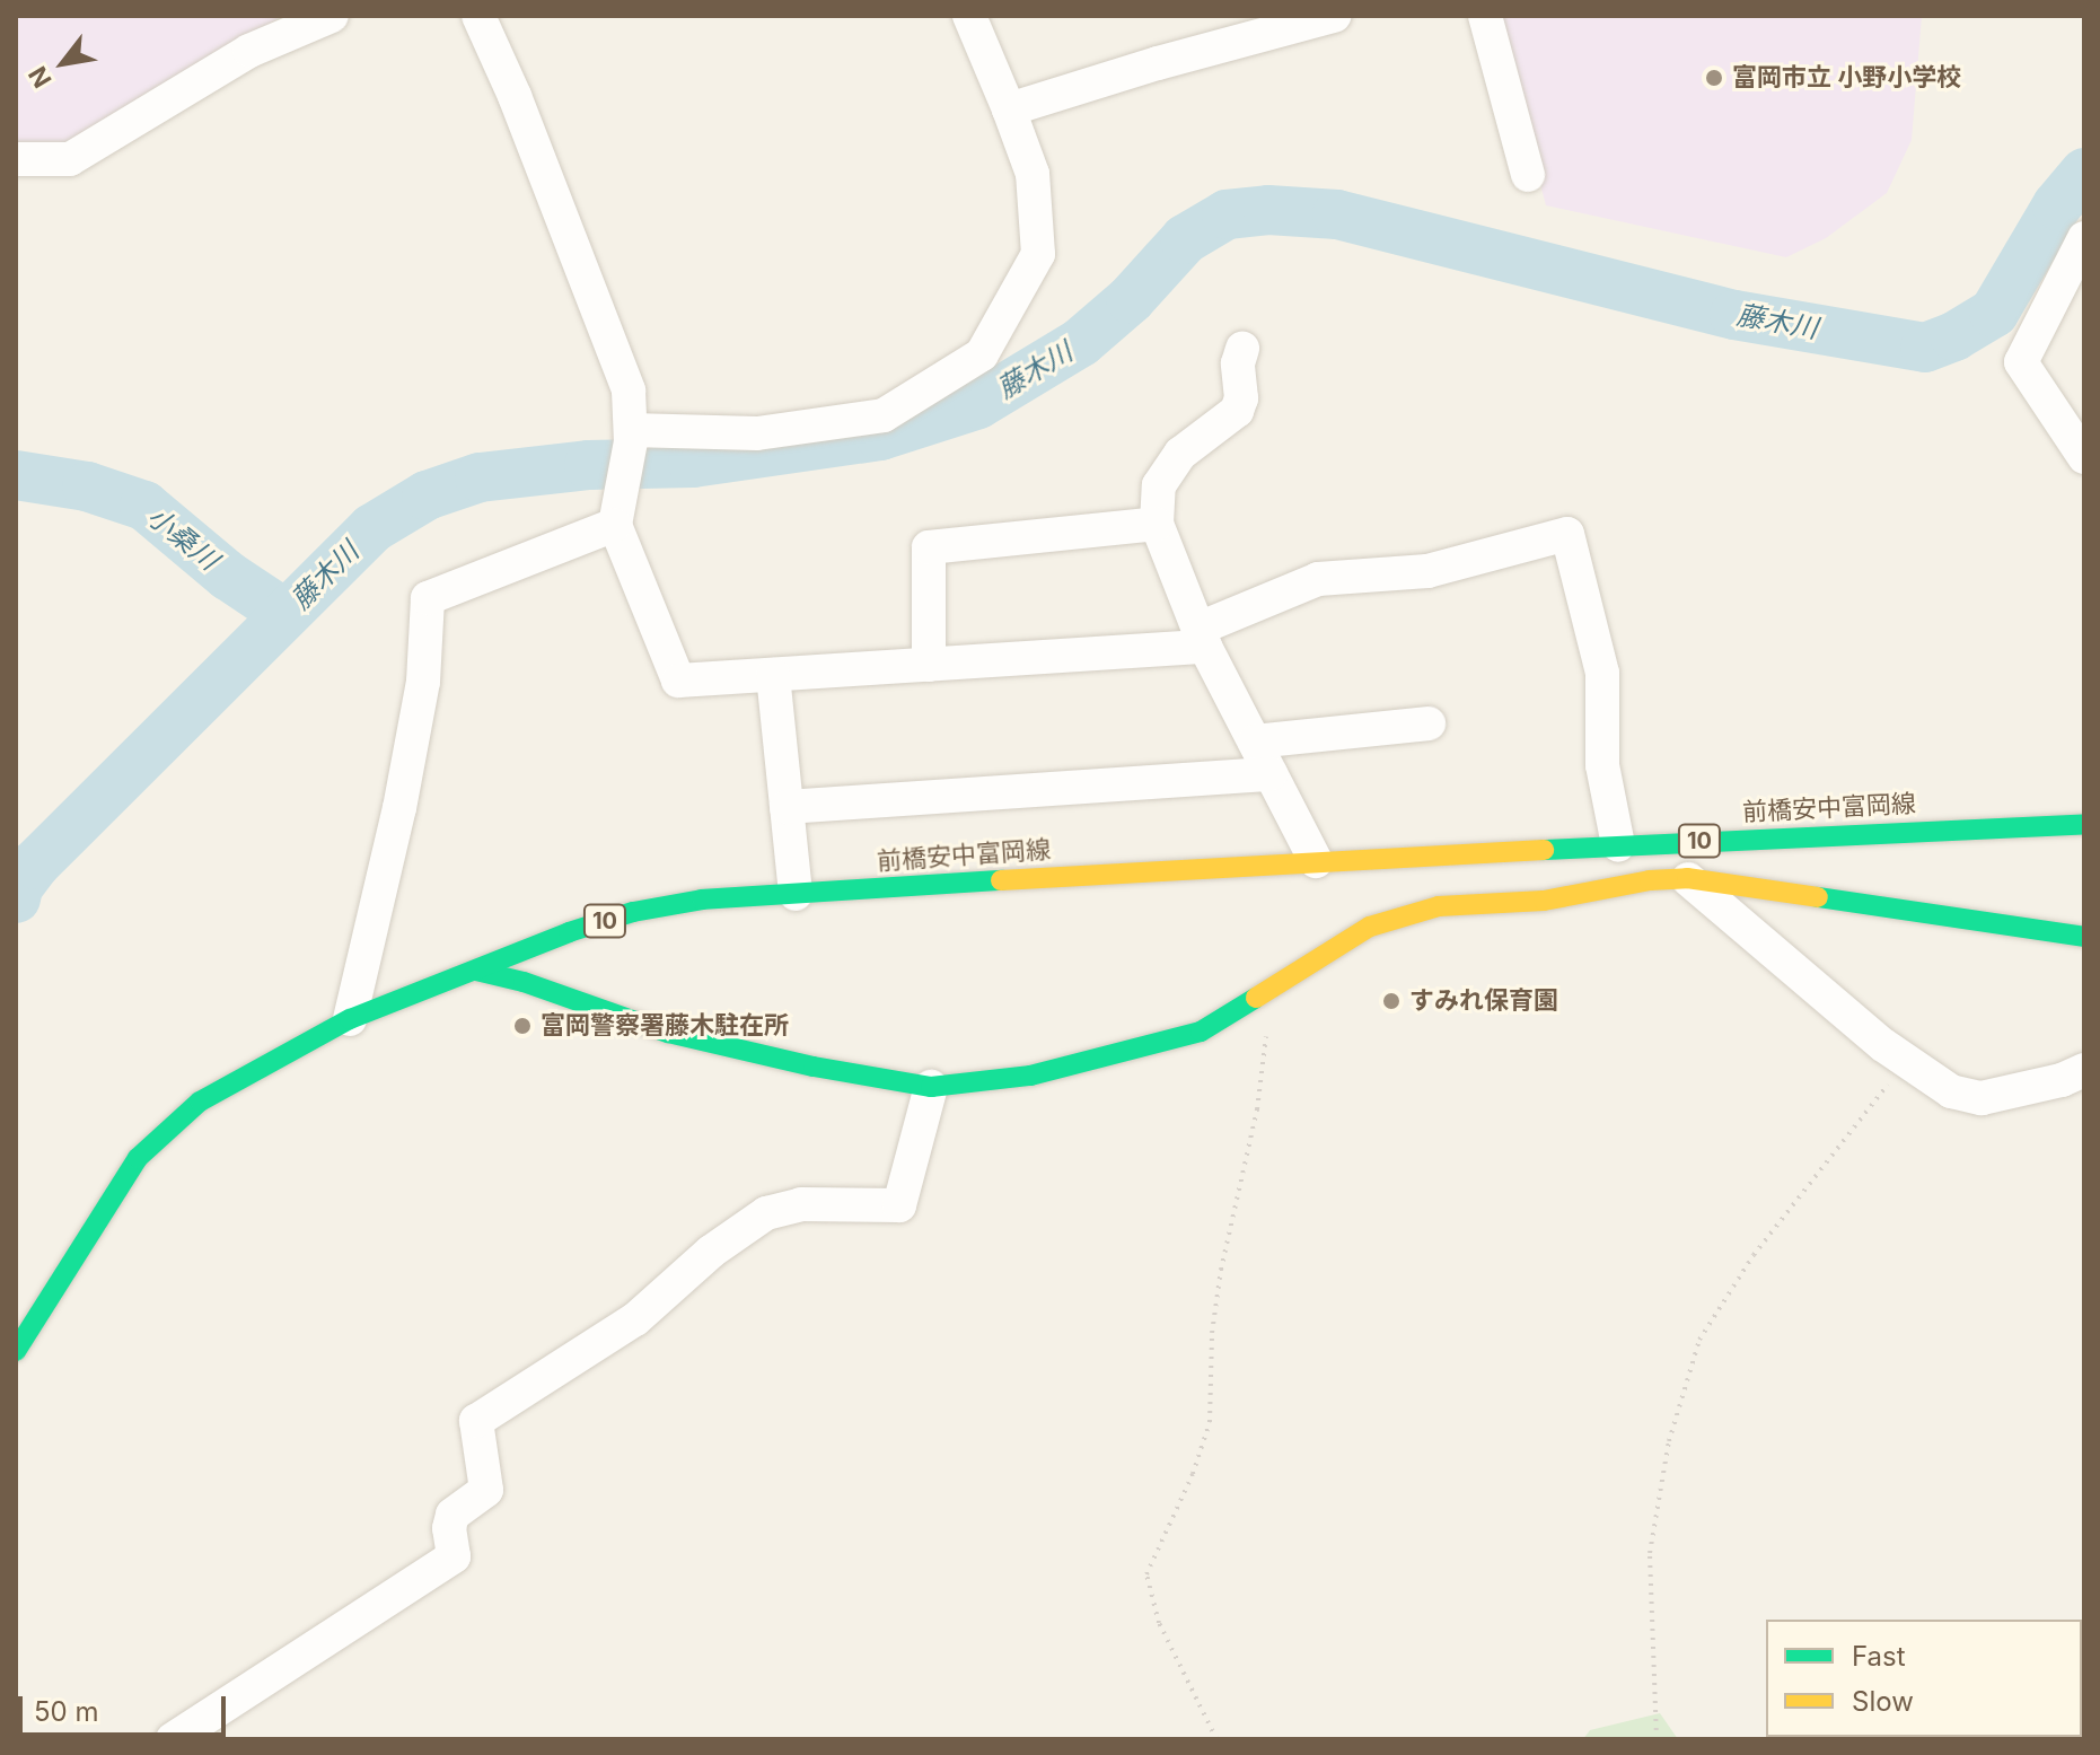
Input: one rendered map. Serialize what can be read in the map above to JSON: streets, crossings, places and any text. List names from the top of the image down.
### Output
{
  "streets": {
    "main road": ["前橋安中富岡線", "10"]
  },
  "water": ["藤木川", "小桑川"],
  "places": ["富岡市立 小野小学校", "すみれ保育園", "富岡警察署藤木駐在所"],
  "legend": ["Fast", "Slow"],
  "scale_bar": "50 m",
  "north": "bottom left"
}
